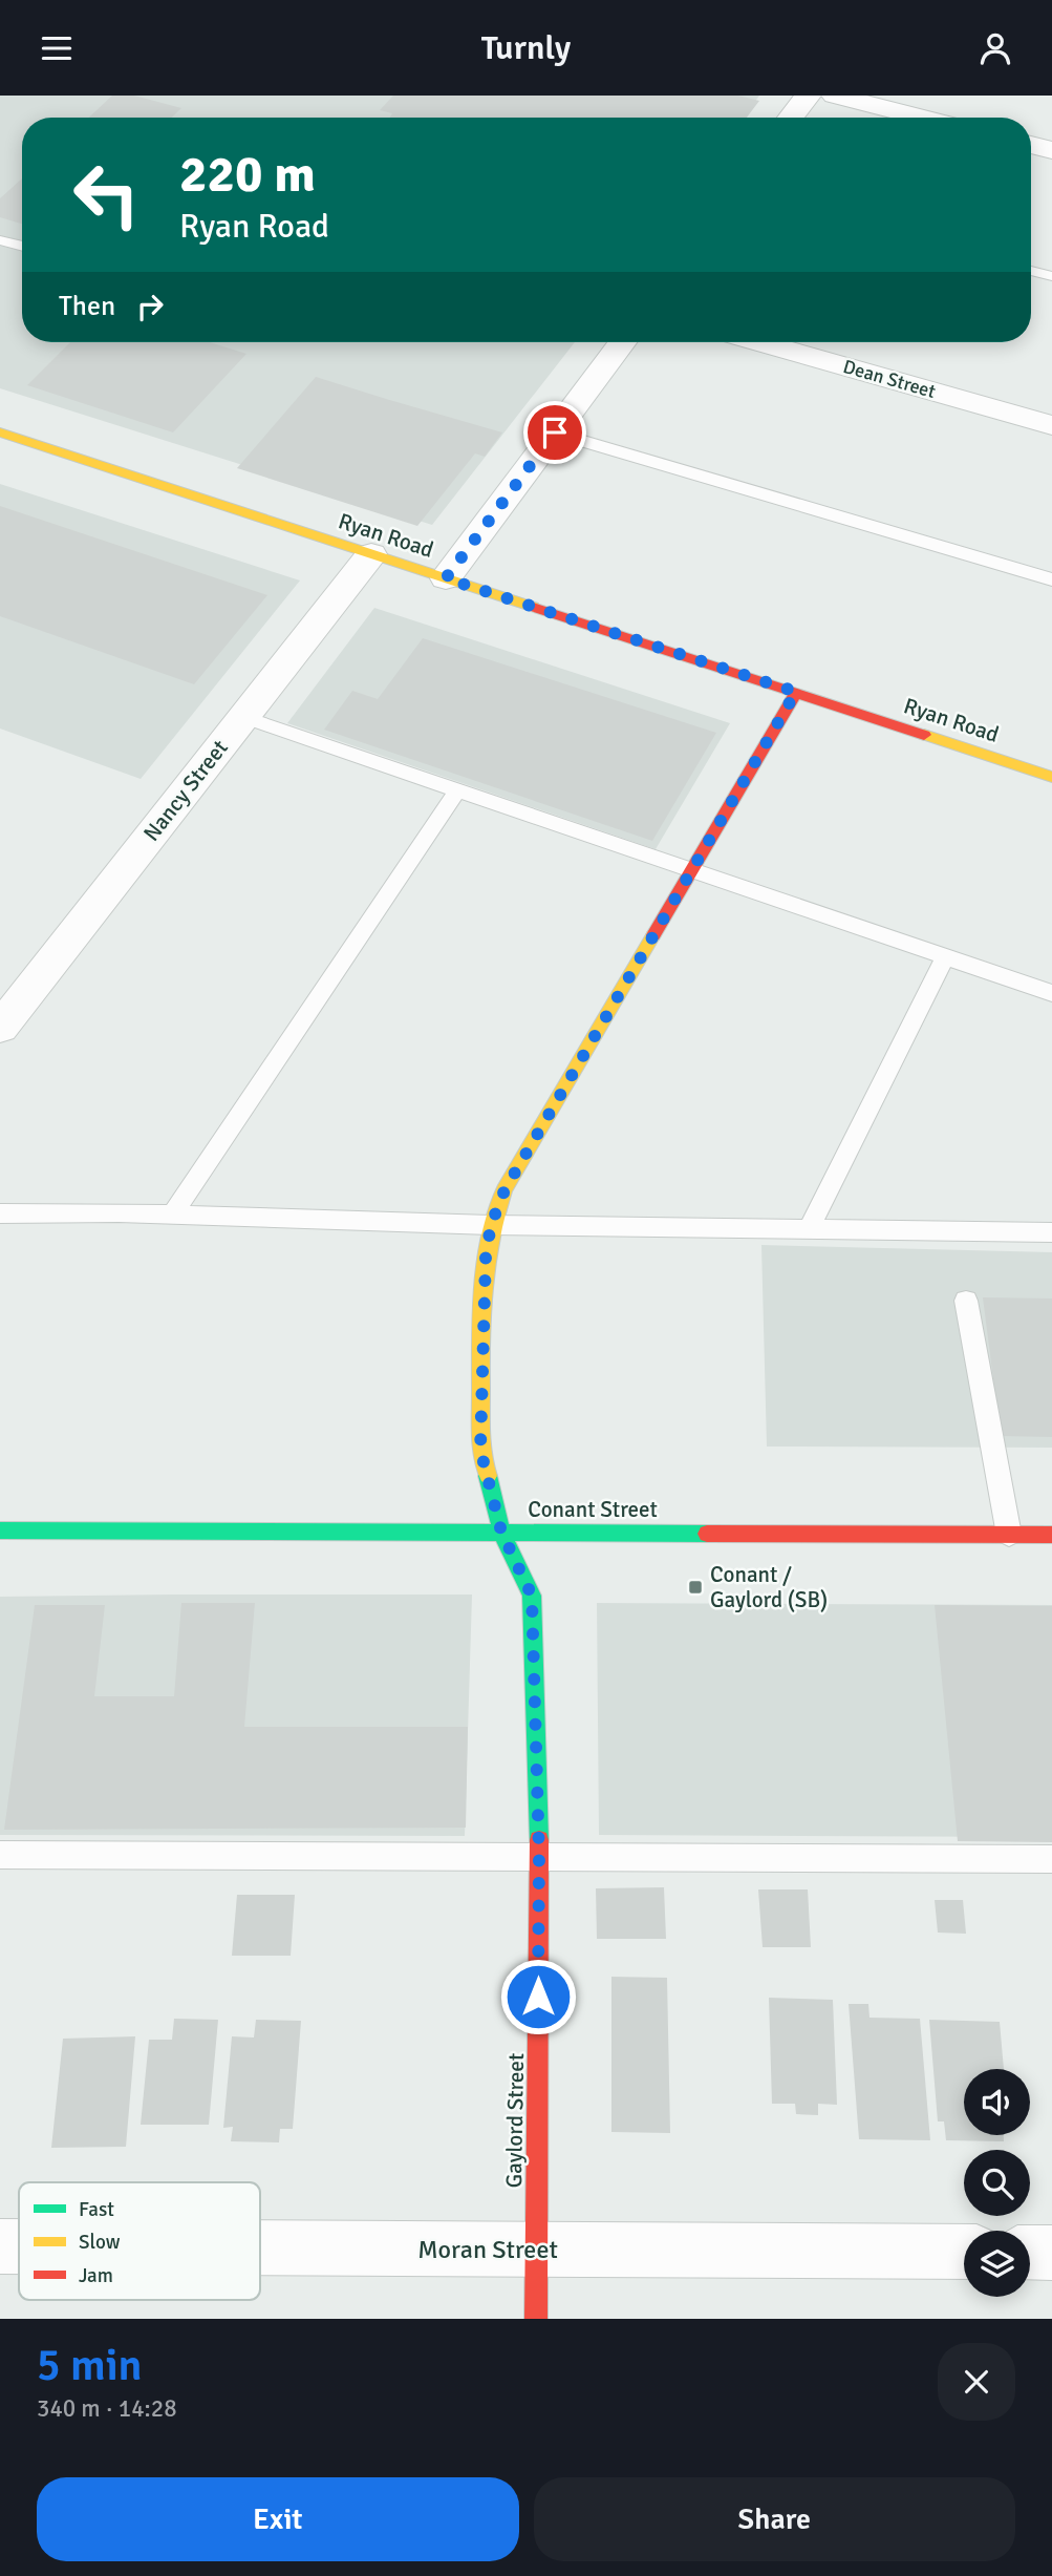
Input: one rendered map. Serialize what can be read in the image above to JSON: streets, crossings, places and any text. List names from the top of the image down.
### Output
{
  "streets": {
    "street": [
      "Dean Street",
      "Ryan Road",
      "Nancy Street",
      "Conant Street",
      "Gaylord Street",
      "Moran Street"
    ]
  },
  "crossings": [
    ["Ryan Road", "Nancy Street"],
    ["Ryan Road", "Gaylord Street"],
    ["Conant Street", "Gaylord Street"],
    ["Gaylord Street", "Moran Street"]
  ],
  "places": {
    "transit": ["Conant / Gaylord (SB)"]
  },
  "legend": ["Fast", "Slow", "Jam"],
  "page": {
    "header": "Turnly",
    "turn": ["220 m", "Ryan Road"],
    "then": "Then",
    "heading": ["5 min", "340 m · 14:28"],
    "buttons": ["Exit", "Share"]
  }
}
